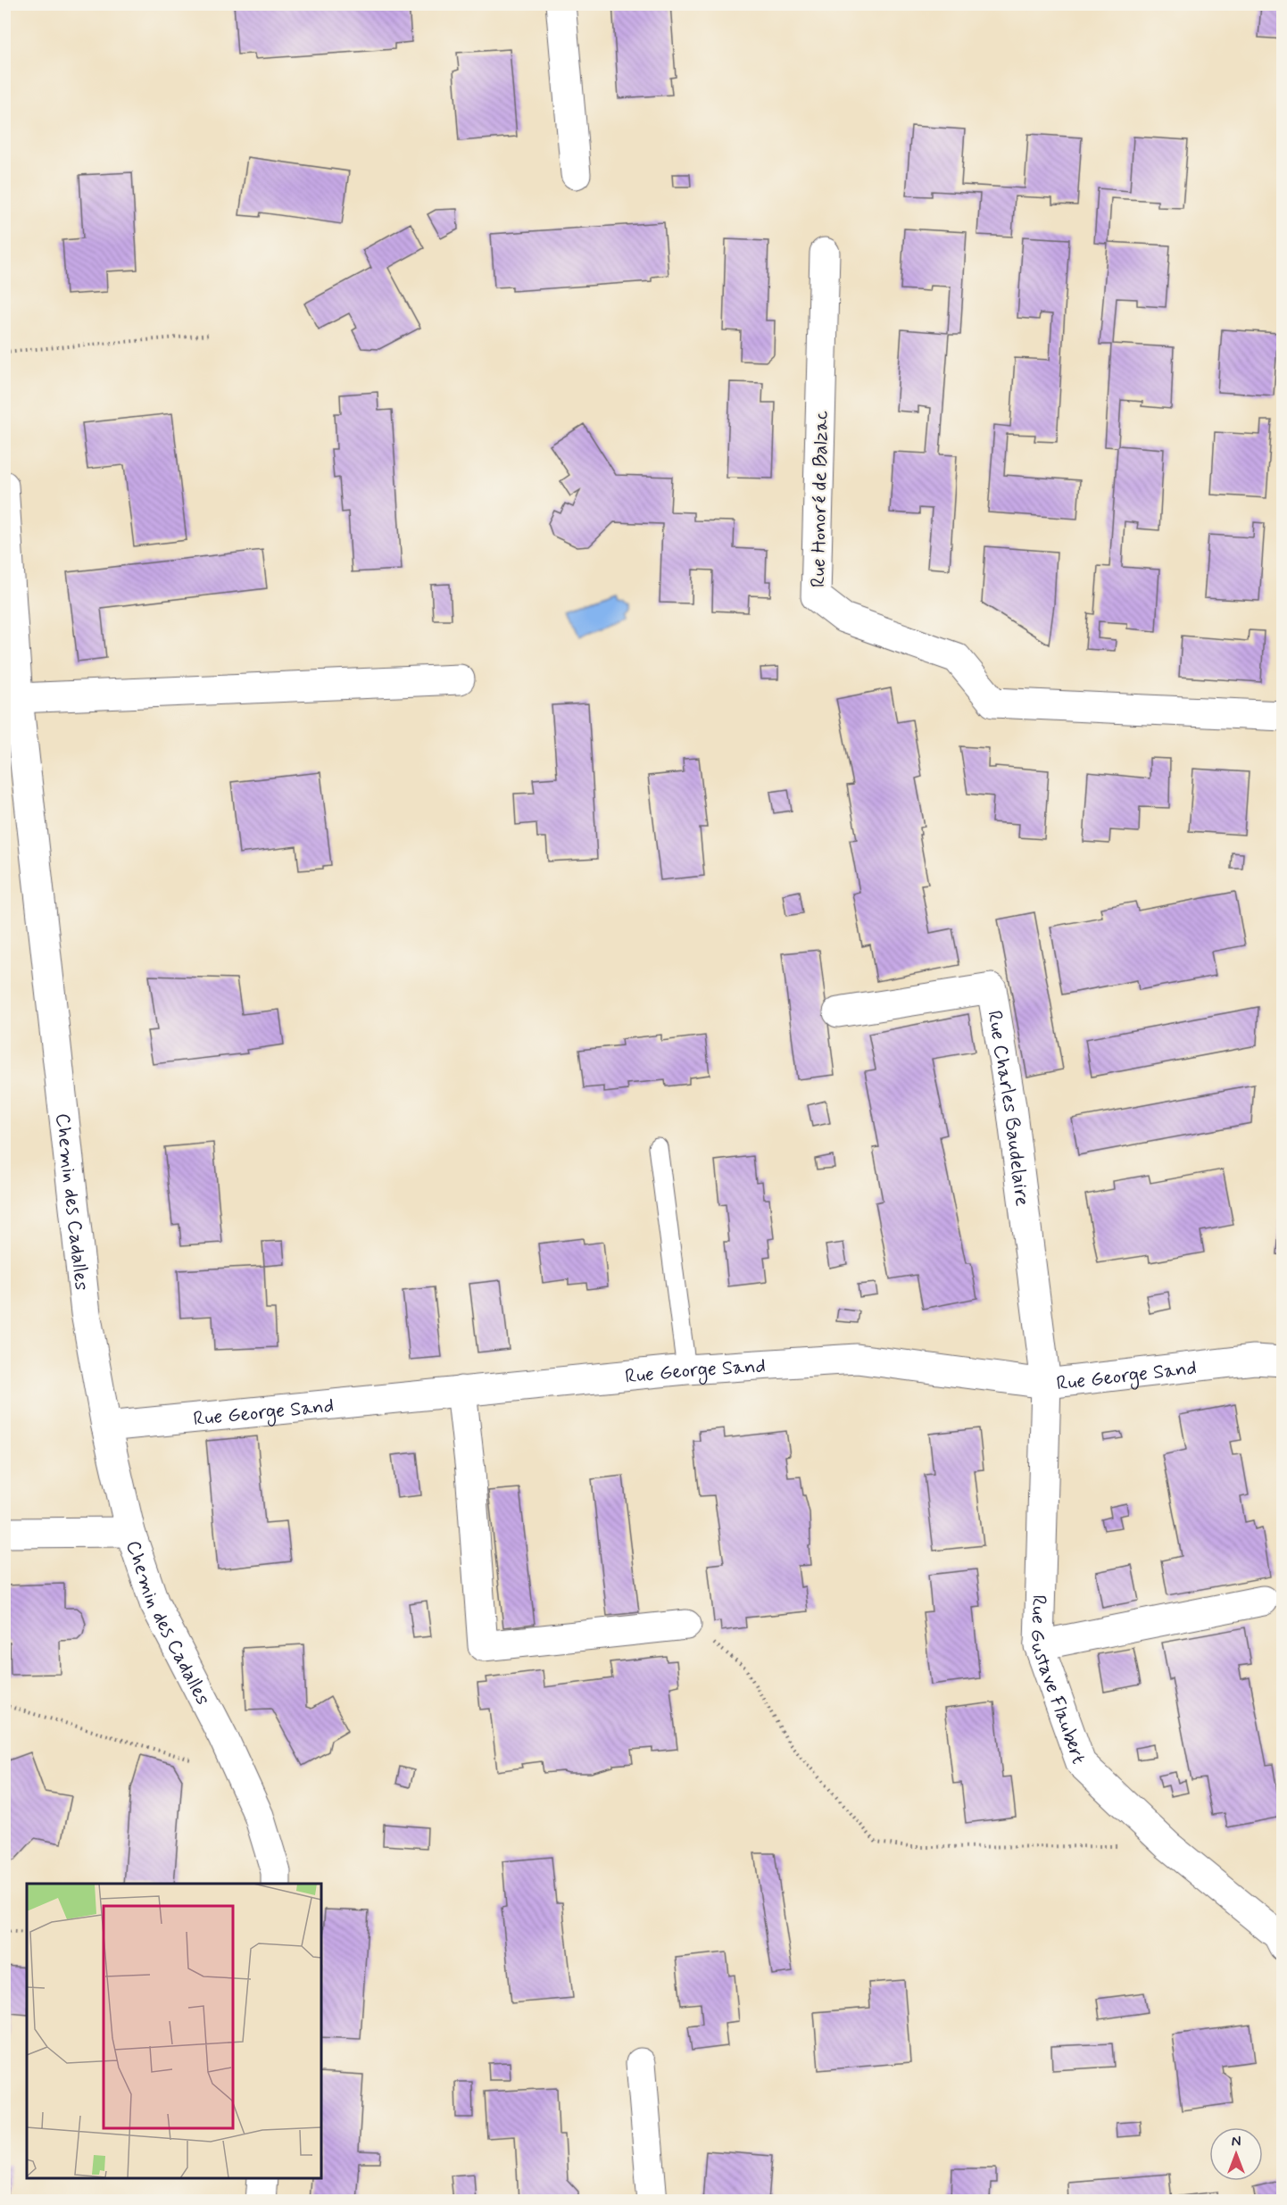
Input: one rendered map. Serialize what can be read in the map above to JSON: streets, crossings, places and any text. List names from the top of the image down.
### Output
{
  "streets": {
    "street": [
      "Rue Honoré de Balzac",
      "Rue Charles Baudelaire",
      "Chemin des Cadalles",
      "Rue George Sand",
      "Rue Gustave Flaubert"
    ]
  },
  "crossings": [
    ["Rue Charles Baudelaire", "Rue George Sand"],
    ["Rue Charles Baudelaire", "Rue Gustave Flaubert"],
    ["Chemin des Cadalles", "Rue George Sand"],
    ["Rue George Sand", "Rue Gustave Flaubert"]
  ],
  "north": "top"
}
